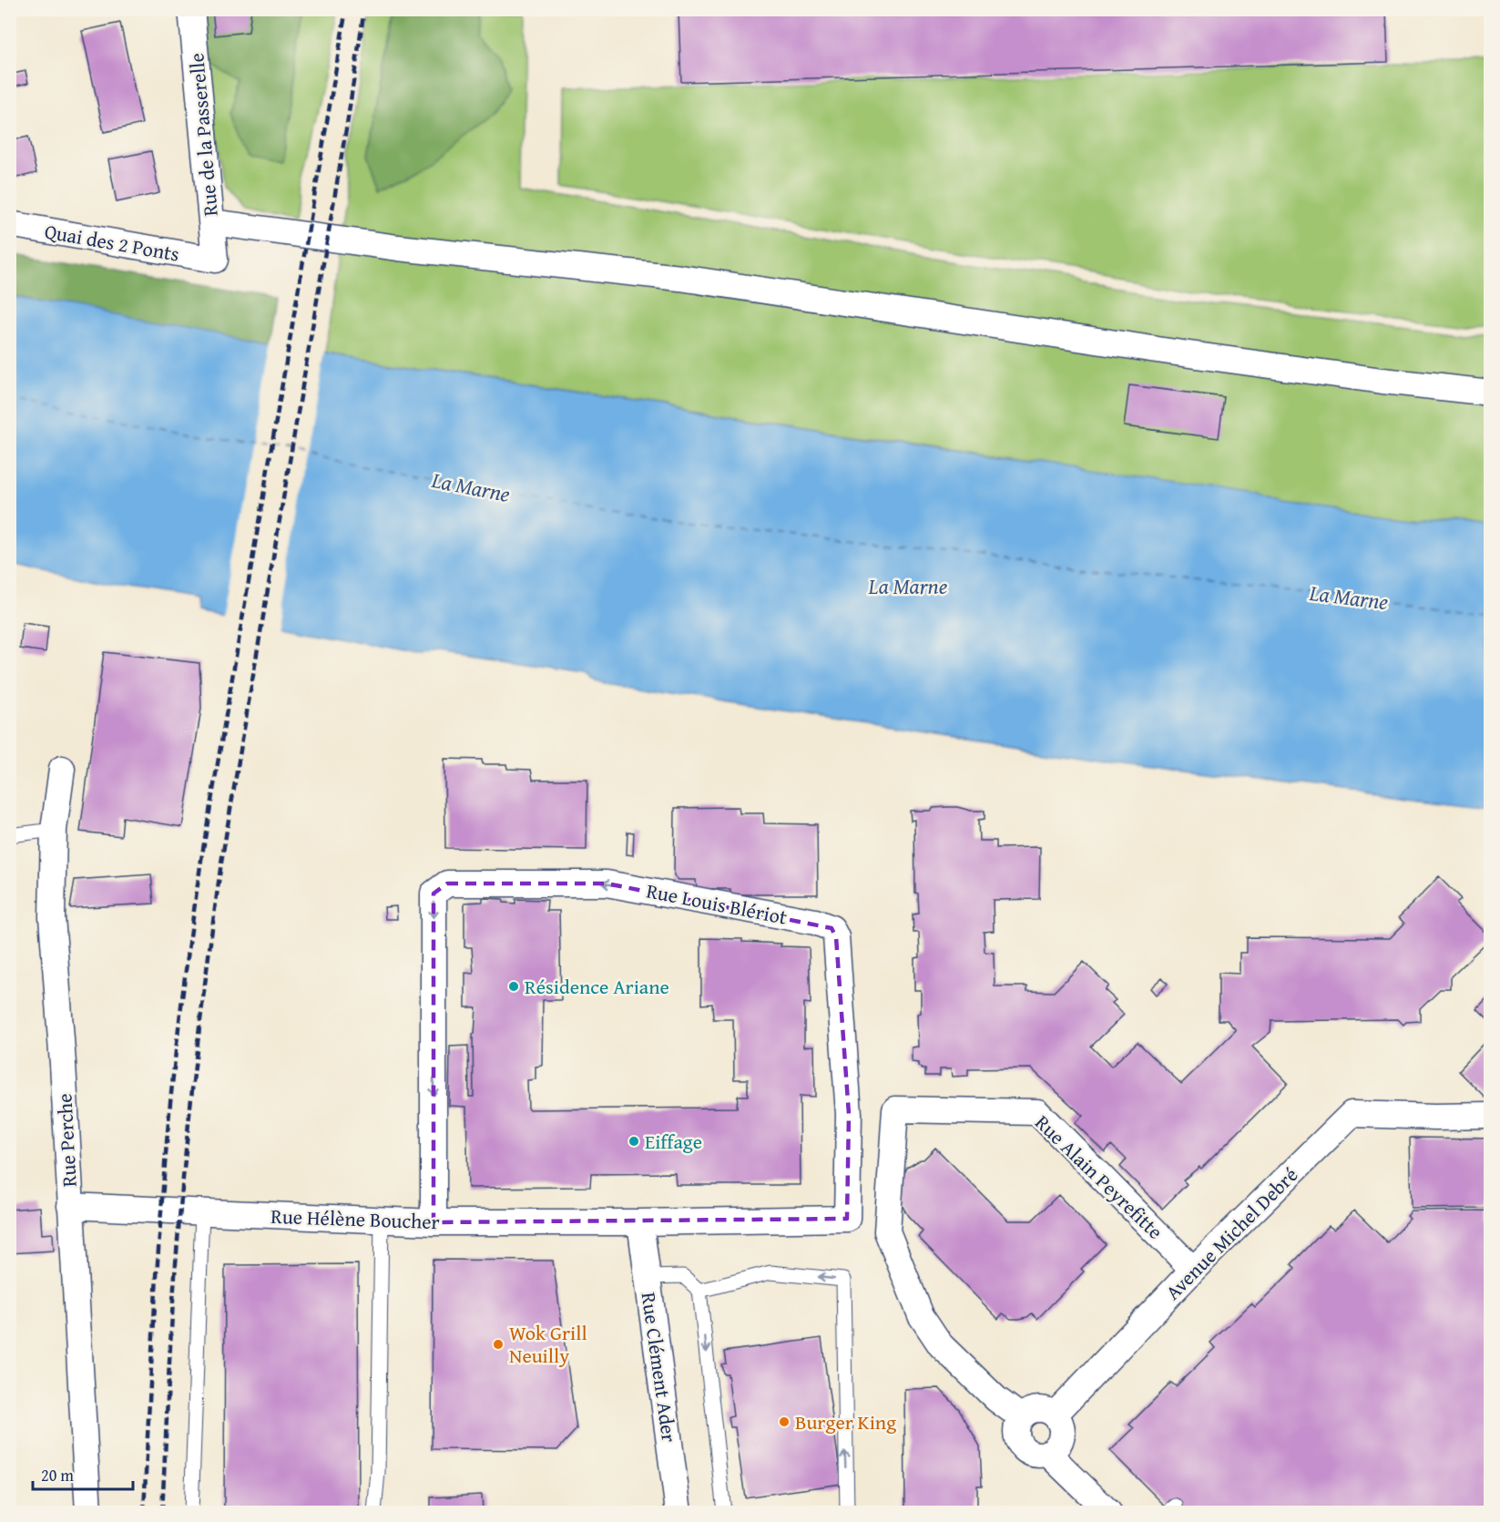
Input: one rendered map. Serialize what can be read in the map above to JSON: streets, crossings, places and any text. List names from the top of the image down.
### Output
{
  "streets": {
    "street": [
      "Rue de la Passerelle",
      "Quai des 2 Ponts",
      "Rue Louis Blériot",
      "Rue Perche",
      "Rue Alain Peyrefitte",
      "Rue Hélène Boucher",
      "Avenue Michel Debré",
      "Rue Clément Ader"
    ]
  },
  "crossings": [
    ["Rue de la Passerelle", "Quai des 2 Ponts"],
    ["Rue Louis Blériot", "Rue Hélène Boucher"],
    ["Rue Louis Blériot", "Rue Clément Ader"],
    ["Rue Perche", "Rue Hélène Boucher"],
    ["Rue Alain Peyrefitte", "Avenue Michel Debré"],
    ["Rue Hélène Boucher", "Rue Clément Ader"]
  ],
  "water": ["La Marne"],
  "places": [
    "Résidence Ariane",
    "Eiffage",
    "Wok Grill Neuilly",
    "Burger King"
  ],
  "scale_bar": "20 m"
}
